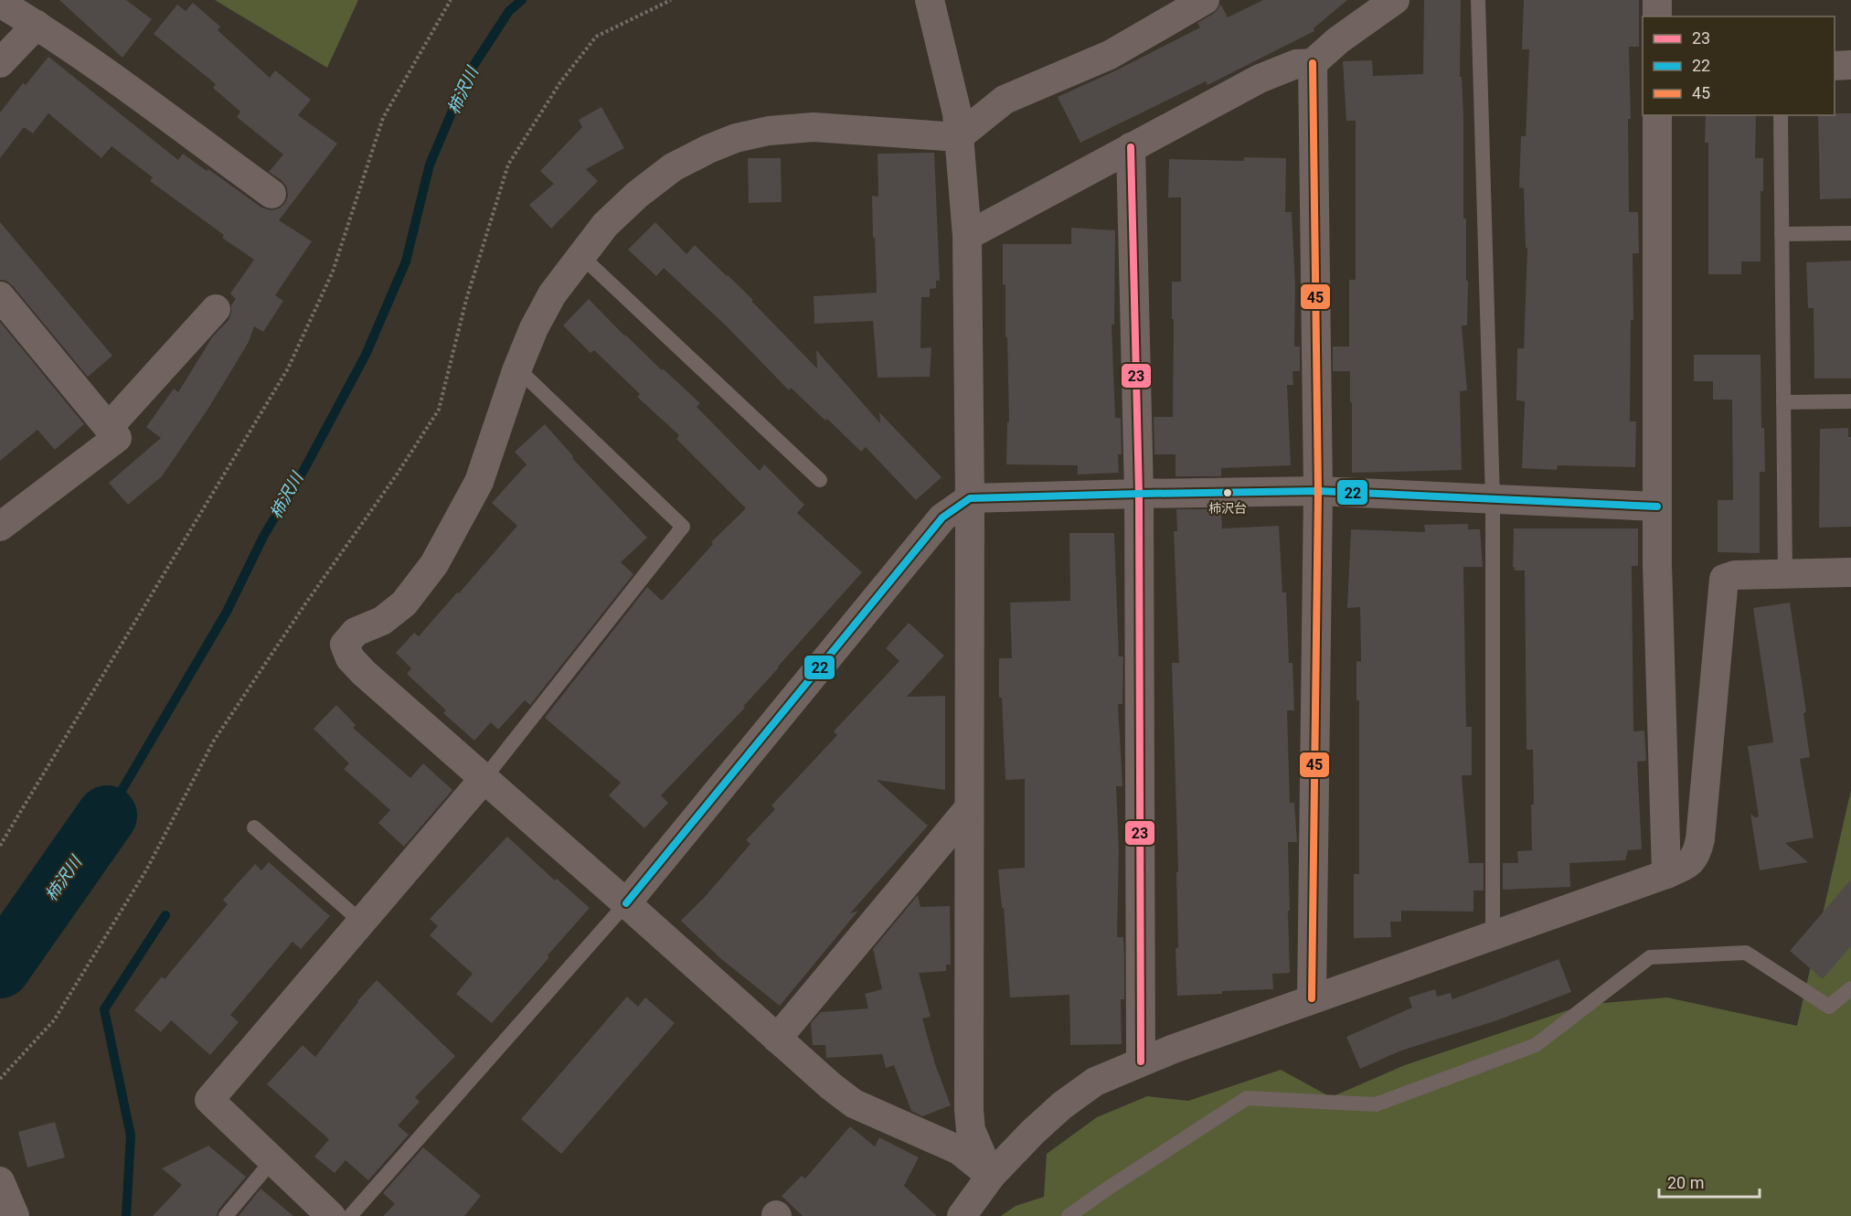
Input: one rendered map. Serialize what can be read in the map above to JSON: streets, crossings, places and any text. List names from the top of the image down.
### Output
{
  "water": ["柿沢川"],
  "places": ["柿沢台"],
  "lines": ["transit line 45", "transit line 23", "transit line 22"],
  "legend": ["23", "22", "45"],
  "scale_bar": "20 m"
}
